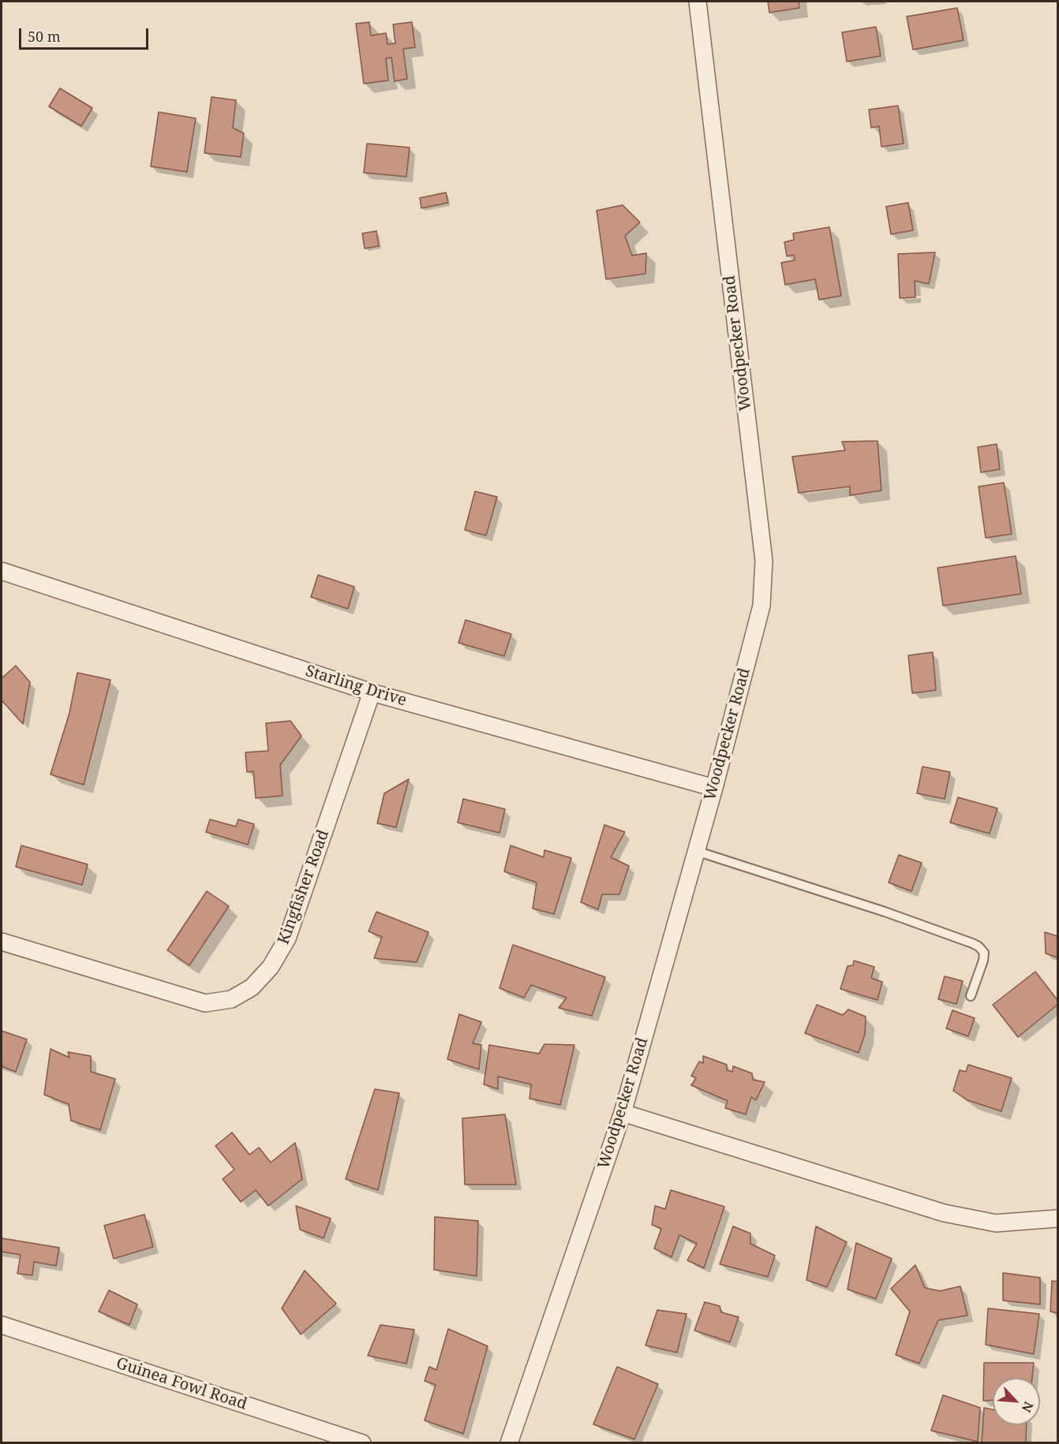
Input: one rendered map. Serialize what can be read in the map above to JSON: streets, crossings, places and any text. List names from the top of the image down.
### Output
{
  "streets": {
    "street": [
      "Woodpecker Road",
      "Starling Drive",
      "Kingfisher Road",
      "Guinea Fowl Road"
    ]
  },
  "crossings": [
    ["Woodpecker Road", "Starling Drive"],
    ["Starling Drive", "Kingfisher Road"]
  ],
  "scale_bar": "50 m",
  "north": "bottom right"
}
